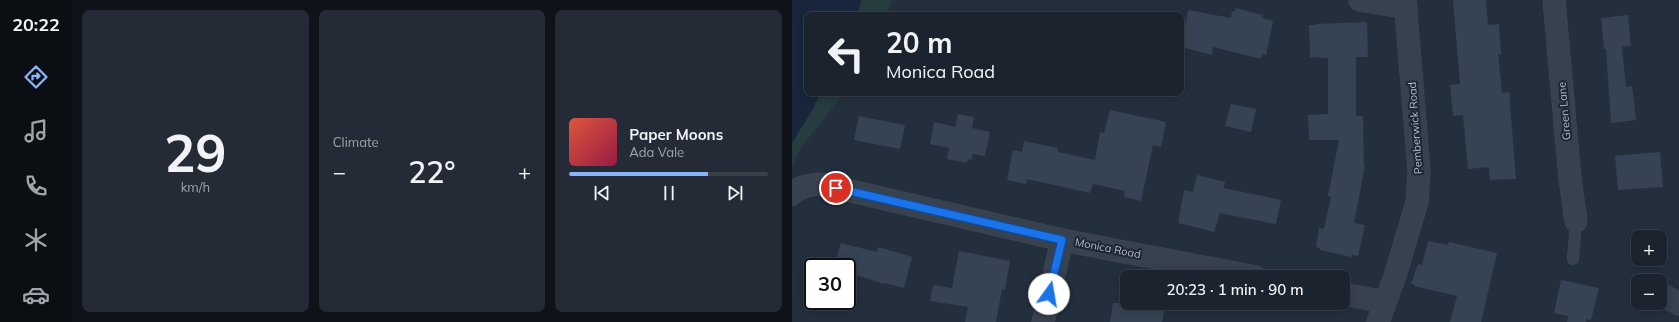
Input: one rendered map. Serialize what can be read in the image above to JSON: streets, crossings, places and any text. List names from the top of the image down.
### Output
{
  "streets": {
    "street": ["Green Lane", "Pemberwick Road", "Monica Road"]
  },
  "page": {
    "tabs": "20:22",
    "tile": [
      ["29", "km/h"],
      "Climate"
    ],
    "turn": ["20 m", "Monica Road"],
    "song": ["Paper Moons", "Ada Vale"],
    "heat": ["−", "22°", "+"],
    "map_buttons": ["+", "−"],
    "limit": "30",
    "trip": "20:23 · 1 min · 90 m"
  }
}
